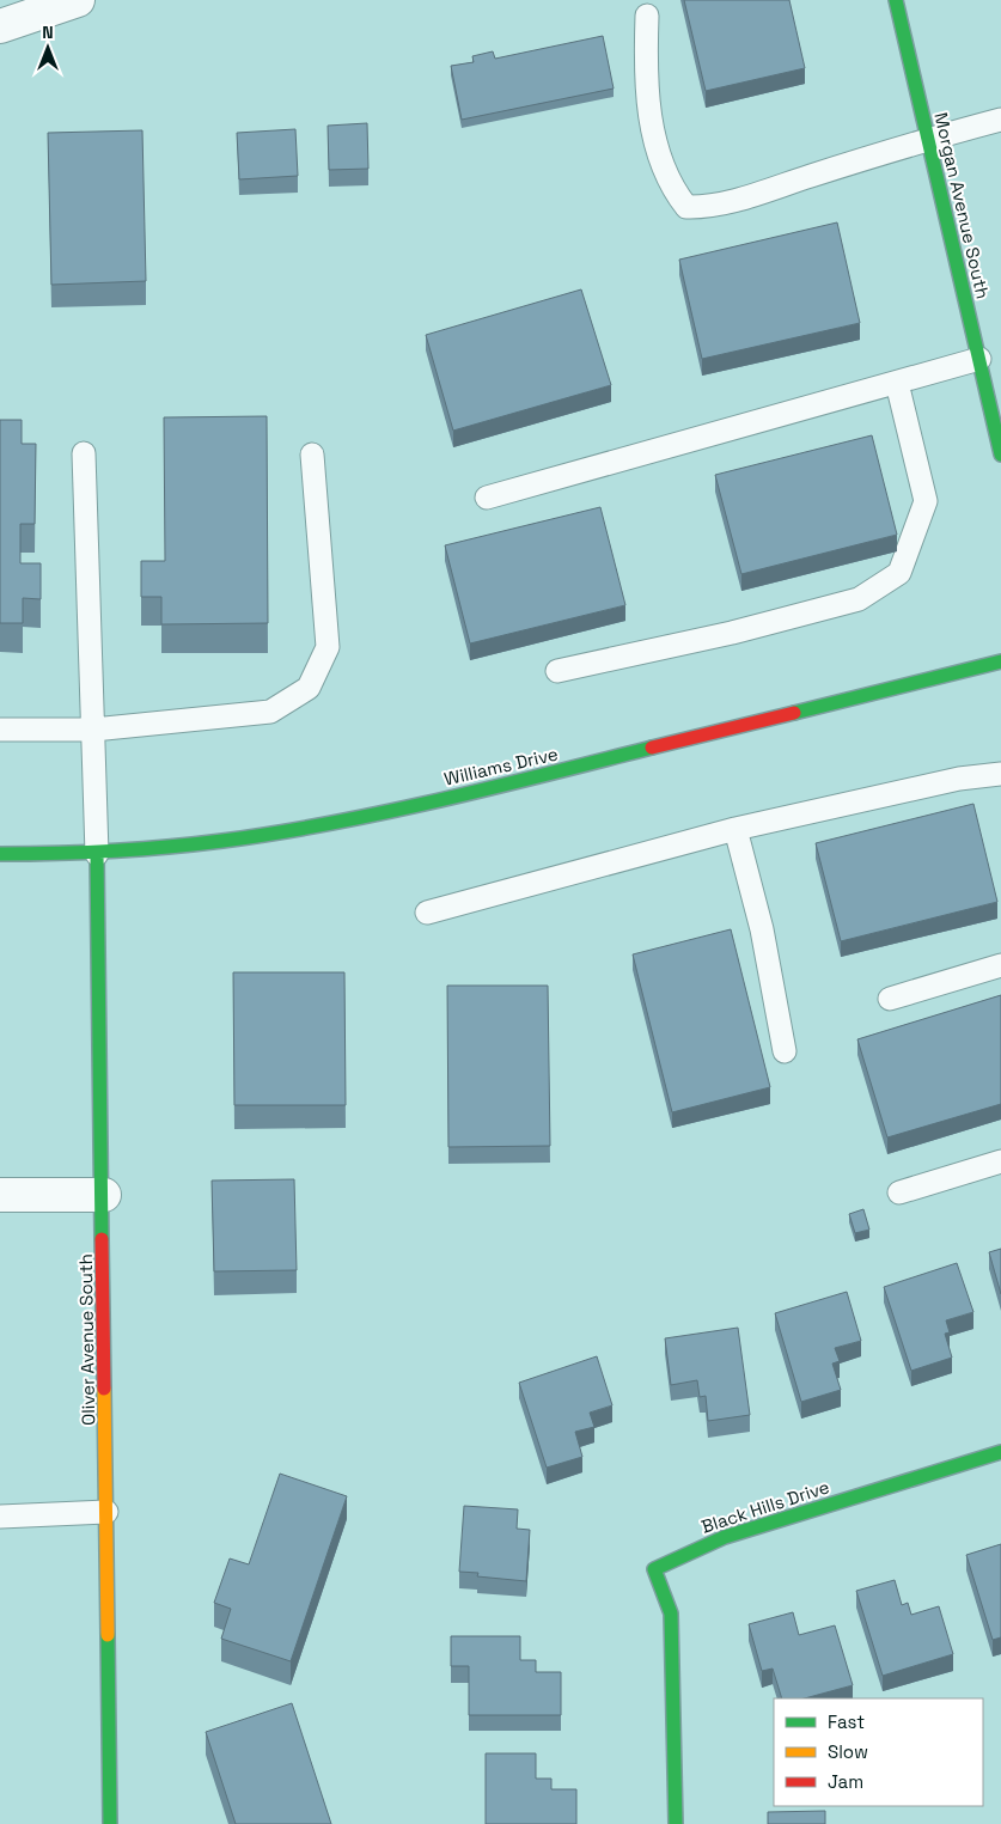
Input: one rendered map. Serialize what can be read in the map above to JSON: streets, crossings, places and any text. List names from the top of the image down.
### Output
{
  "streets": {
    "street": [
      "Morgan Avenue South",
      "Williams Drive",
      "Oliver Avenue South",
      "Black Hills Drive"
    ]
  },
  "crossings": [
    ["Williams Drive", "Oliver Avenue South"]
  ],
  "legend": ["Fast", "Slow", "Jam"],
  "north": "top"
}
